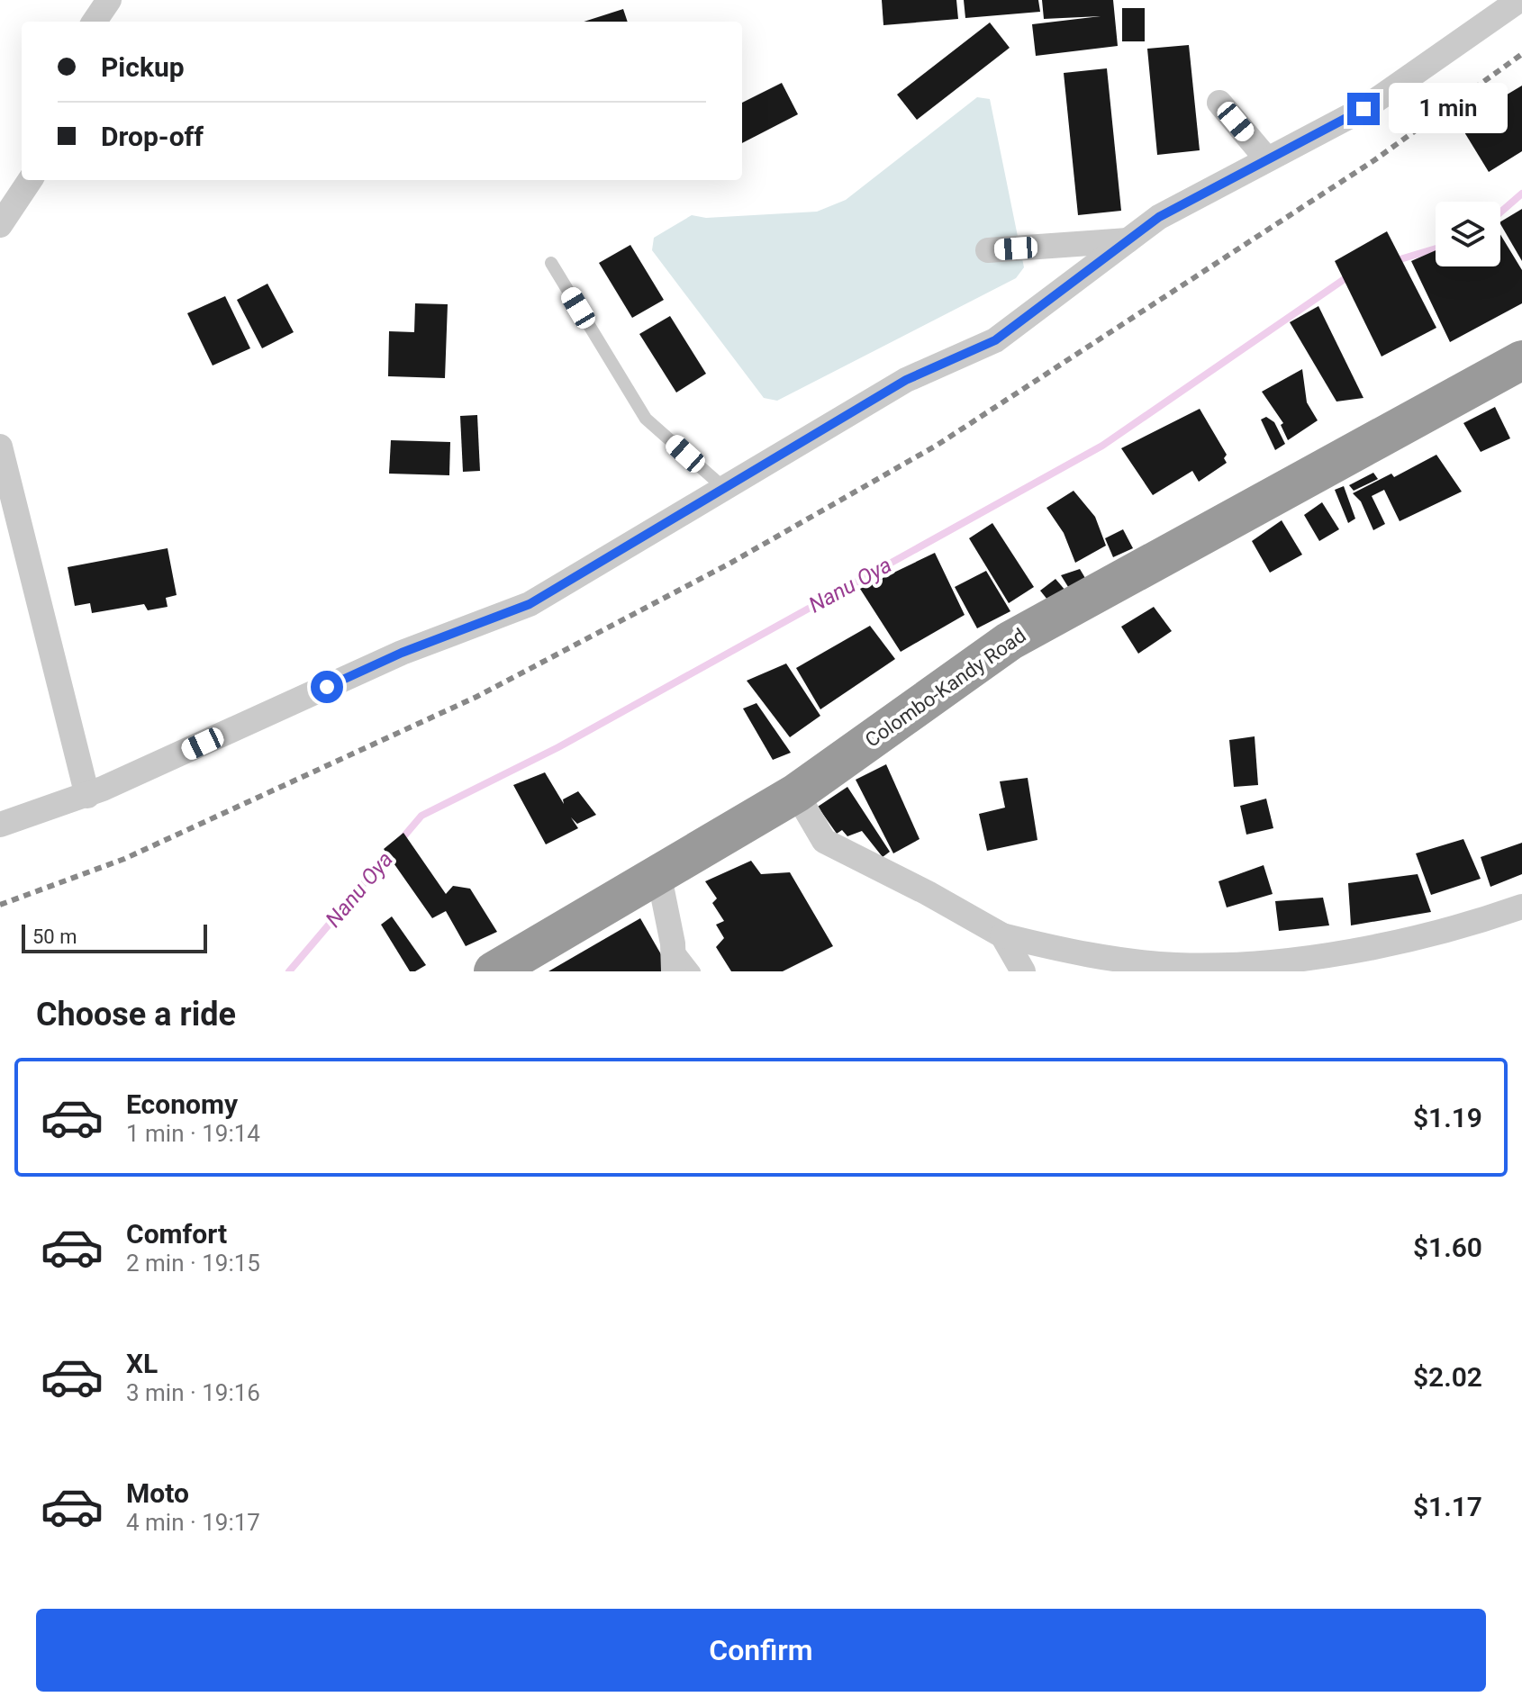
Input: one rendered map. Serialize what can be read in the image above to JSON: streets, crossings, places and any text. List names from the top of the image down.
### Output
{
  "streets": {
    "highway": ["Colombo-Kandy Road"]
  },
  "water": ["Nanu Oya"],
  "scale_bar": "50 m",
  "page": {
    "banner": ["Pickup", "Drop-off"],
    "bubble": "1 min",
    "scale": "50 m",
    "heading": "Choose a ride",
    "list": [
      {
        "name": "Economy",
        "note": "1 min · 19:14",
        "value": "$1.19"
      },
      {
        "name": "Comfort",
        "note": "2 min · 19:15",
        "value": "$1.60"
      },
      {
        "name": "XL",
        "note": "3 min · 19:16",
        "value": "$2.02"
      },
      {
        "name": "Moto",
        "note": "4 min · 19:17",
        "value": "$1.17"
      }
    ],
    "buttons": "Confirm"
  }
}
